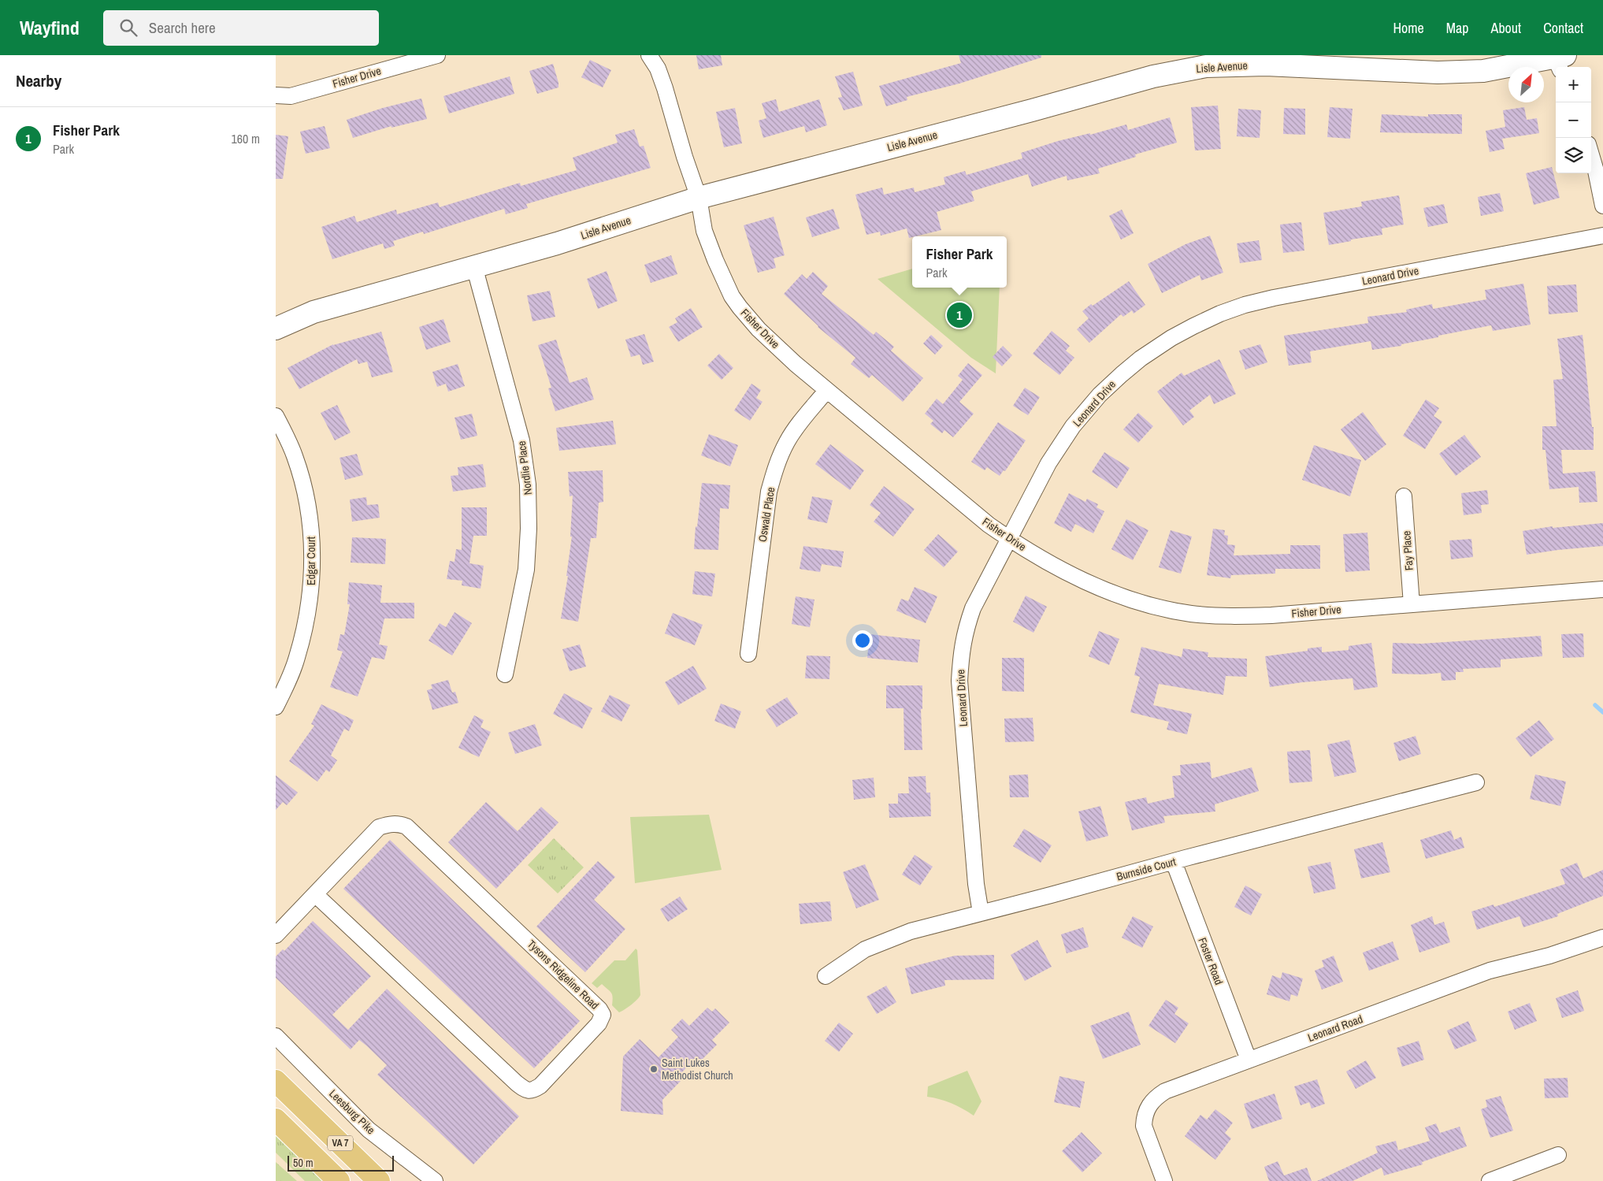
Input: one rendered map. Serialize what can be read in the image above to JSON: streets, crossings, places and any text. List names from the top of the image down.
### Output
{
  "streets": {
    "main road": ["VA 7"],
    "street": [
      "Lisle Avenue",
      "Fisher Drive",
      "Leonard Drive",
      "Nordlie Place",
      "Oswald Place",
      "Fay Place",
      "Edgar Court",
      "Burnside Court",
      "Foster Road",
      "Tysons Ridgeline Road",
      "Leonard Road",
      "Leesburg Pike"
    ]
  },
  "crossings": [
    ["Lisle Avenue", "Fisher Drive"],
    ["Lisle Avenue", "Nordlie Place"],
    ["Fisher Drive", "Leonard Drive"],
    ["Fisher Drive", "Oswald Place"],
    ["Fisher Drive", "Fay Place"],
    ["Leonard Drive", "Burnside Court"],
    ["Burnside Court", "Foster Road"],
    ["Foster Road", "Leonard Road"]
  ],
  "places": ["Saint Lukes Methodist Church"],
  "scale_bar": "50 m",
  "north": "top right",
  "page": {
    "header": "Wayfind",
    "search": "Search here",
    "nav": [
      "Home",
      "Map",
      "About",
      "Contact"
    ],
    "heading": "Nearby",
    "map_buttons": ["+", "−"],
    "list": [
      {
        "mark": "1",
        "name": "Fisher Park",
        "note": "Park",
        "value": "160 m"
      }
    ],
    "popup": ["Fisher Park", "Park"],
    "pins": "1",
    "scale": "50 m"
  }
}
